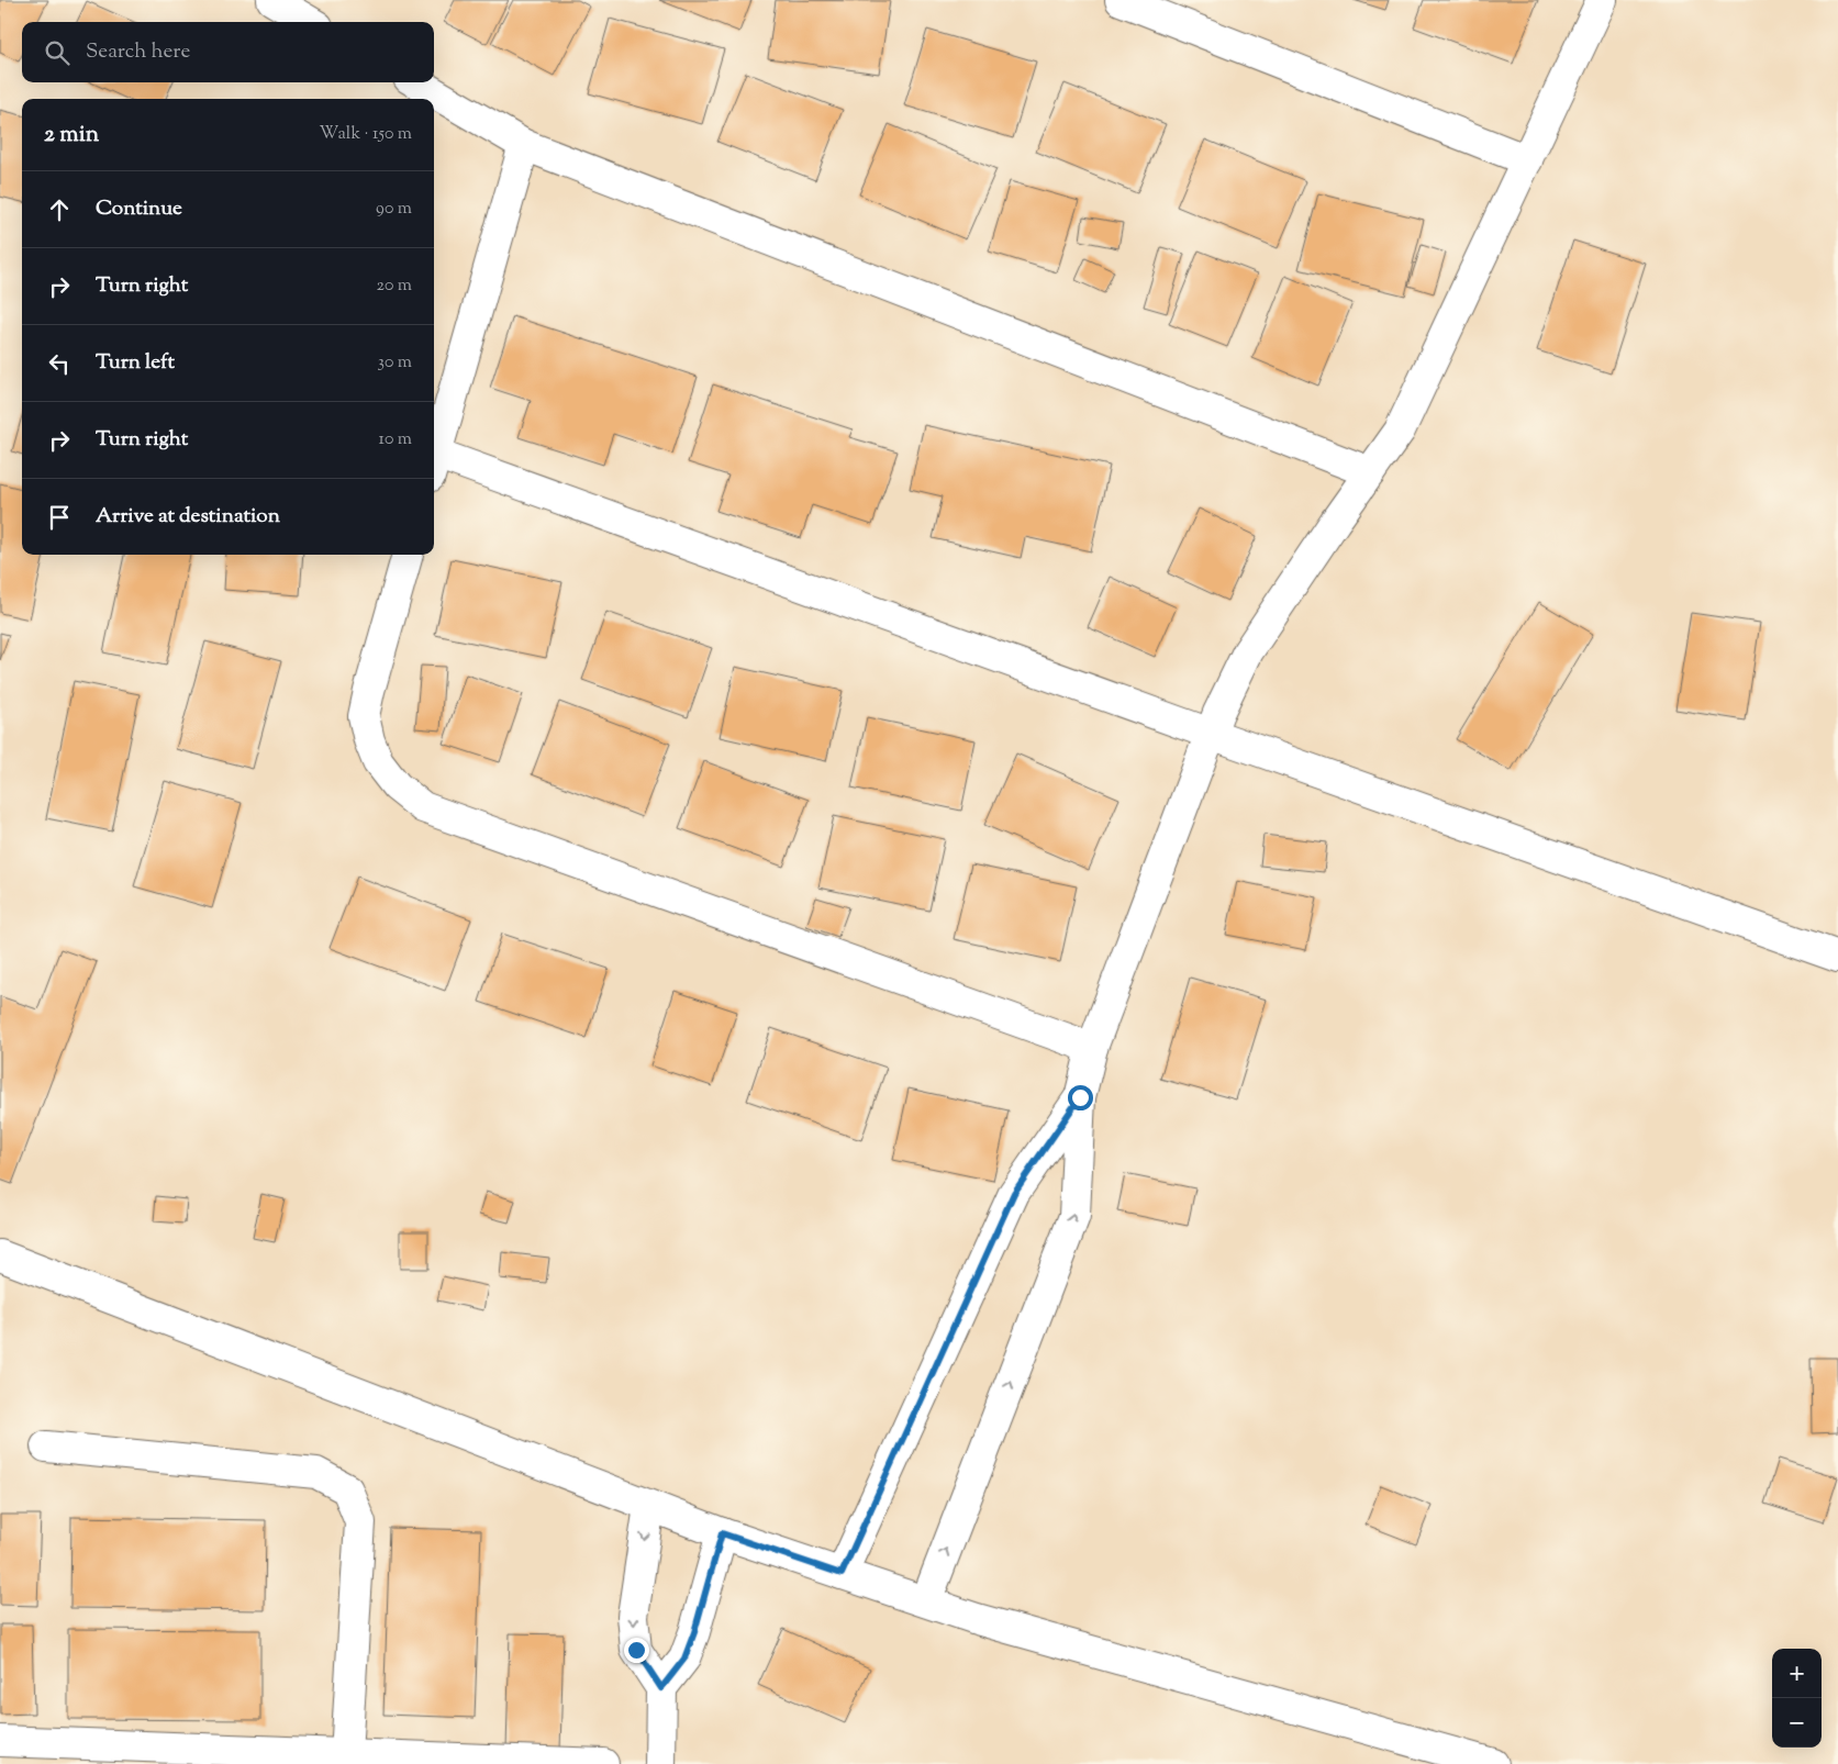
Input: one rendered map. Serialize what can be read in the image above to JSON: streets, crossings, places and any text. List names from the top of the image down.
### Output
{
  "page": {
    "search": "Search here",
    "heading": ["2 min", "Walk · 150 m"],
    "list": [
      ["Continue", "90 m"],
      ["Turn right", "20 m"],
      ["Turn left", "30 m"],
      ["Turn right", "10 m"],
      "Arrive at destination"
    ],
    "map_buttons": ["+", "−"]
  }
}
